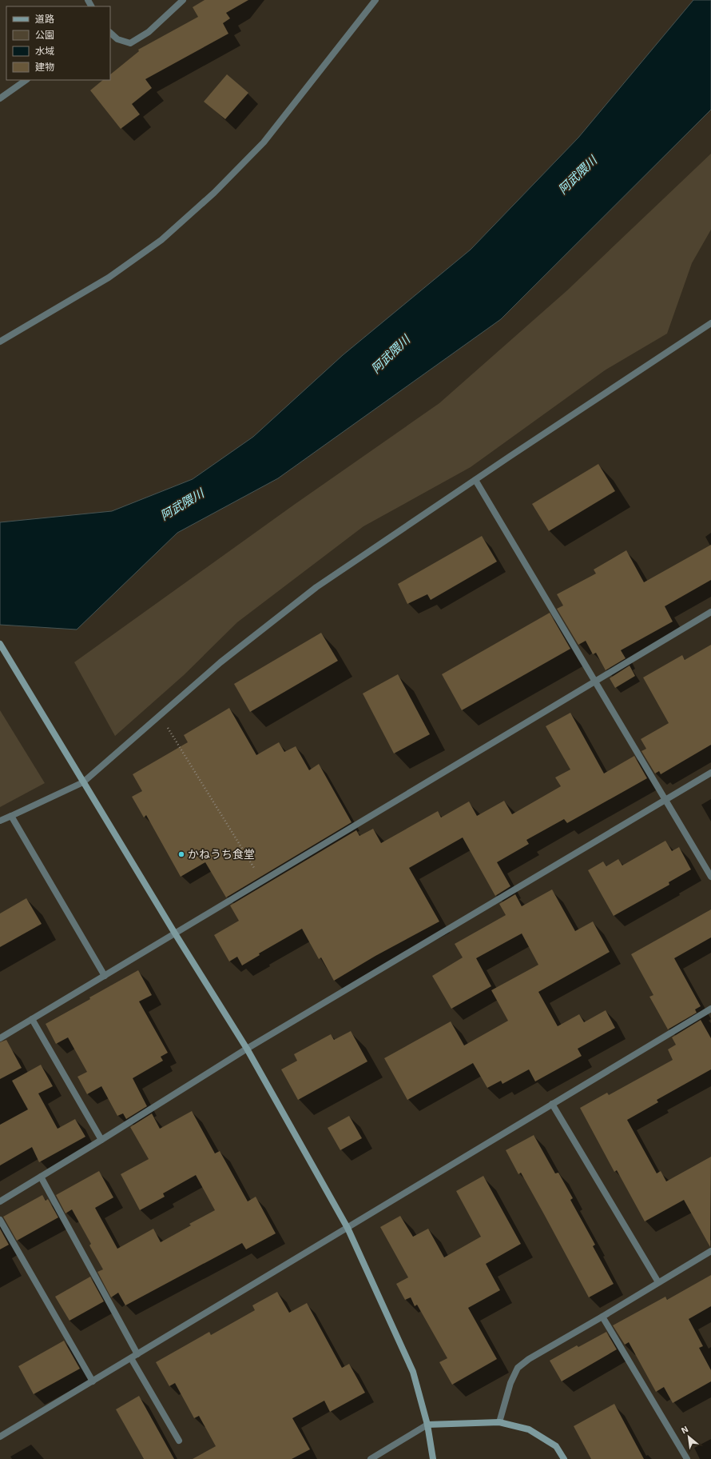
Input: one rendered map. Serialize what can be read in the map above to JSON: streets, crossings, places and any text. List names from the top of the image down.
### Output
{
  "water": ["阿武隈川"],
  "places": ["かねうち食堂"],
  "legend": [
    "道路",
    "公園",
    "水域",
    "建物"
  ],
  "north": "top left"
}
